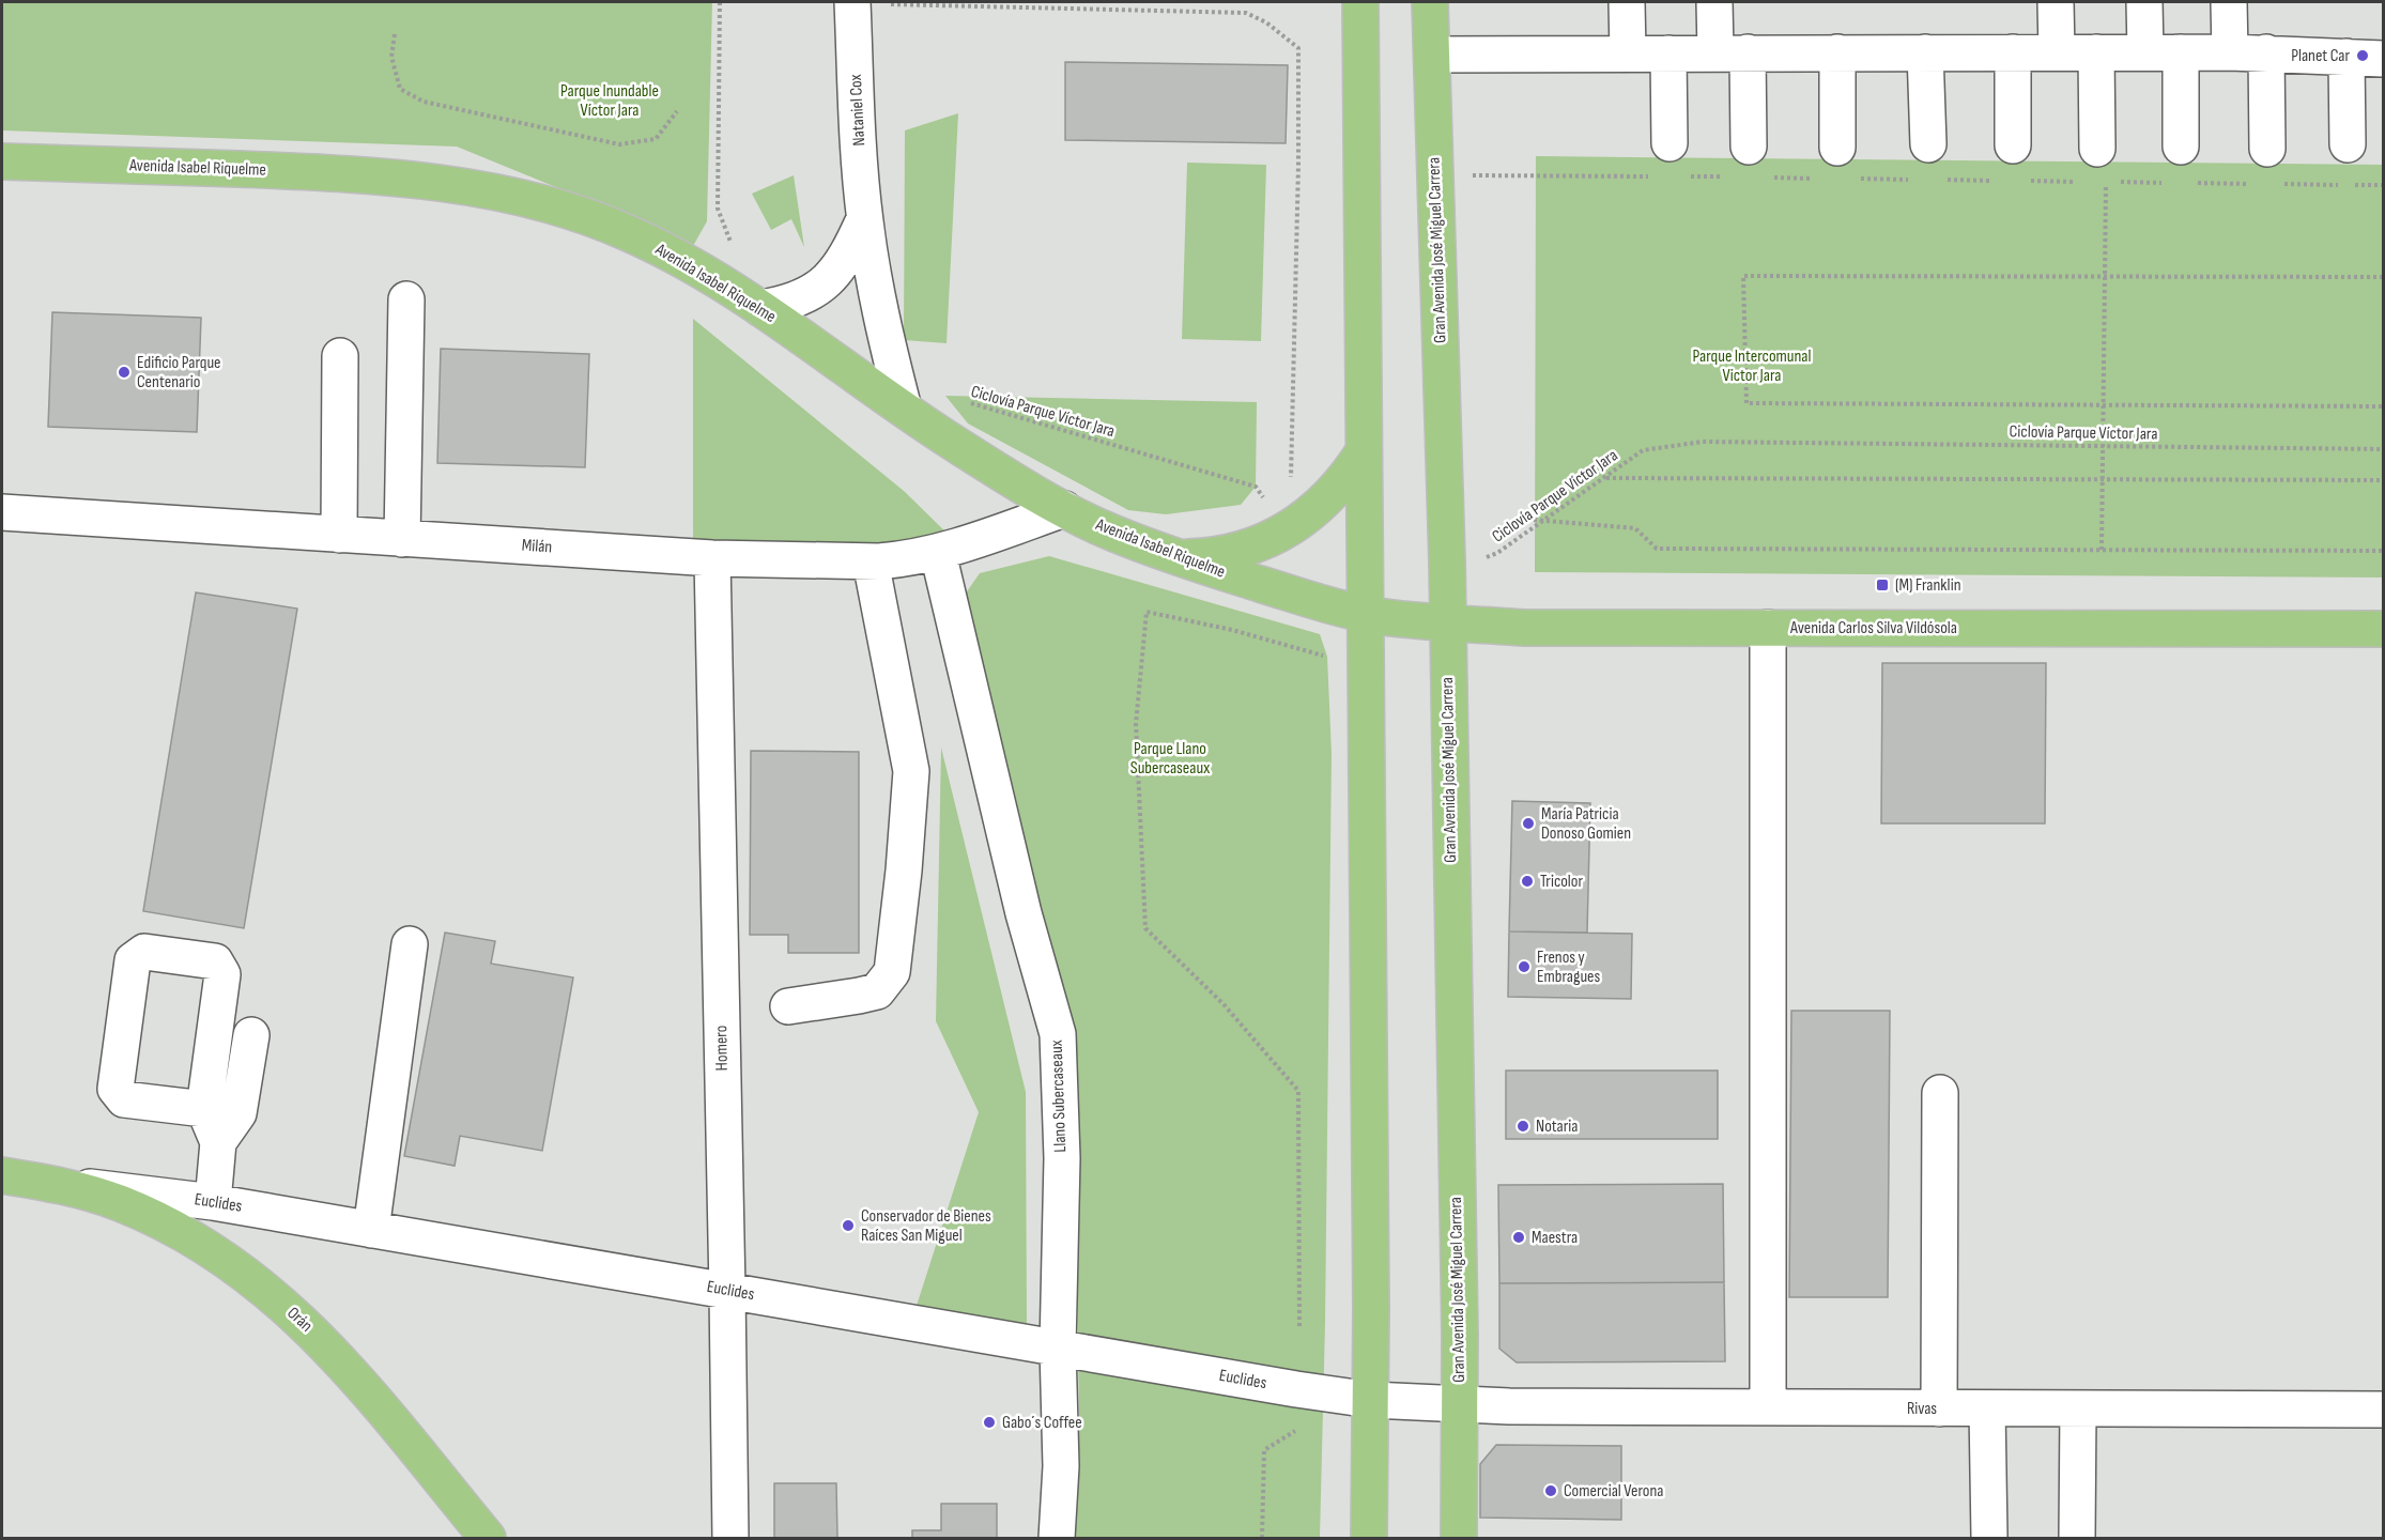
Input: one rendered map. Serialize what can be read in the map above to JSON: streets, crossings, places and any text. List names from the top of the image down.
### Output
{
  "streets": {
    "main road": [
      "Avenida Isabel Riquelme",
      "Gran Avenida José Miguel Carrera",
      "Avenida Carlos Silva Vildósola",
      "Euclides",
      "Orán"
    ],
    "street": [
      "Nataniel Cox",
      "Milán",
      "Homero",
      "Llano Subercaseaux",
      "Rivas"
    ],
    "path": ["Ciclovía Parque Víctor Jara"]
  },
  "crossings": [
    ["Nataniel Cox", "Avenida Isabel Riquelme"],
    ["Avenida Isabel Riquelme", "Milán"],
    ["Avenida Isabel Riquelme", "Avenida Carlos Silva Vildósola"],
    ["Gran Avenida José Miguel Carrera", "Ciclovía Parque Víctor Jara"],
    ["Gran Avenida José Miguel Carrera", "Avenida Carlos Silva Vildósola"],
    ["Gran Avenida José Miguel Carrera", "Euclides"],
    ["Gran Avenida José Miguel Carrera", "Rivas"],
    ["Milán", "Homero"],
    ["Milán", "Llano Subercaseaux"],
    ["Homero", "Euclides"],
    ["Llano Subercaseaux", "Euclides"],
    ["Euclides", "Orán"],
    ["Euclides", "Rivas"]
  ],
  "parks": ["Parque Inundable Víctor Jara", "Parque Intercomunal Victor Jara", "Parque Llano Subercaseaux"],
  "places": {
    "other": [
      "Planet Car",
      "Edificio Parque Centenario",
      "María Patricia Donoso Gomien",
      "Tricolor",
      "Frenos y Embragues",
      "Notaria",
      "Conservador de Bienes Raíces San Miguel",
      "Maestra",
      "Gabo´s Coffee",
      "Comercial Verona"
    ],
    "transit": ["(M) Franklin"]
  }
}
